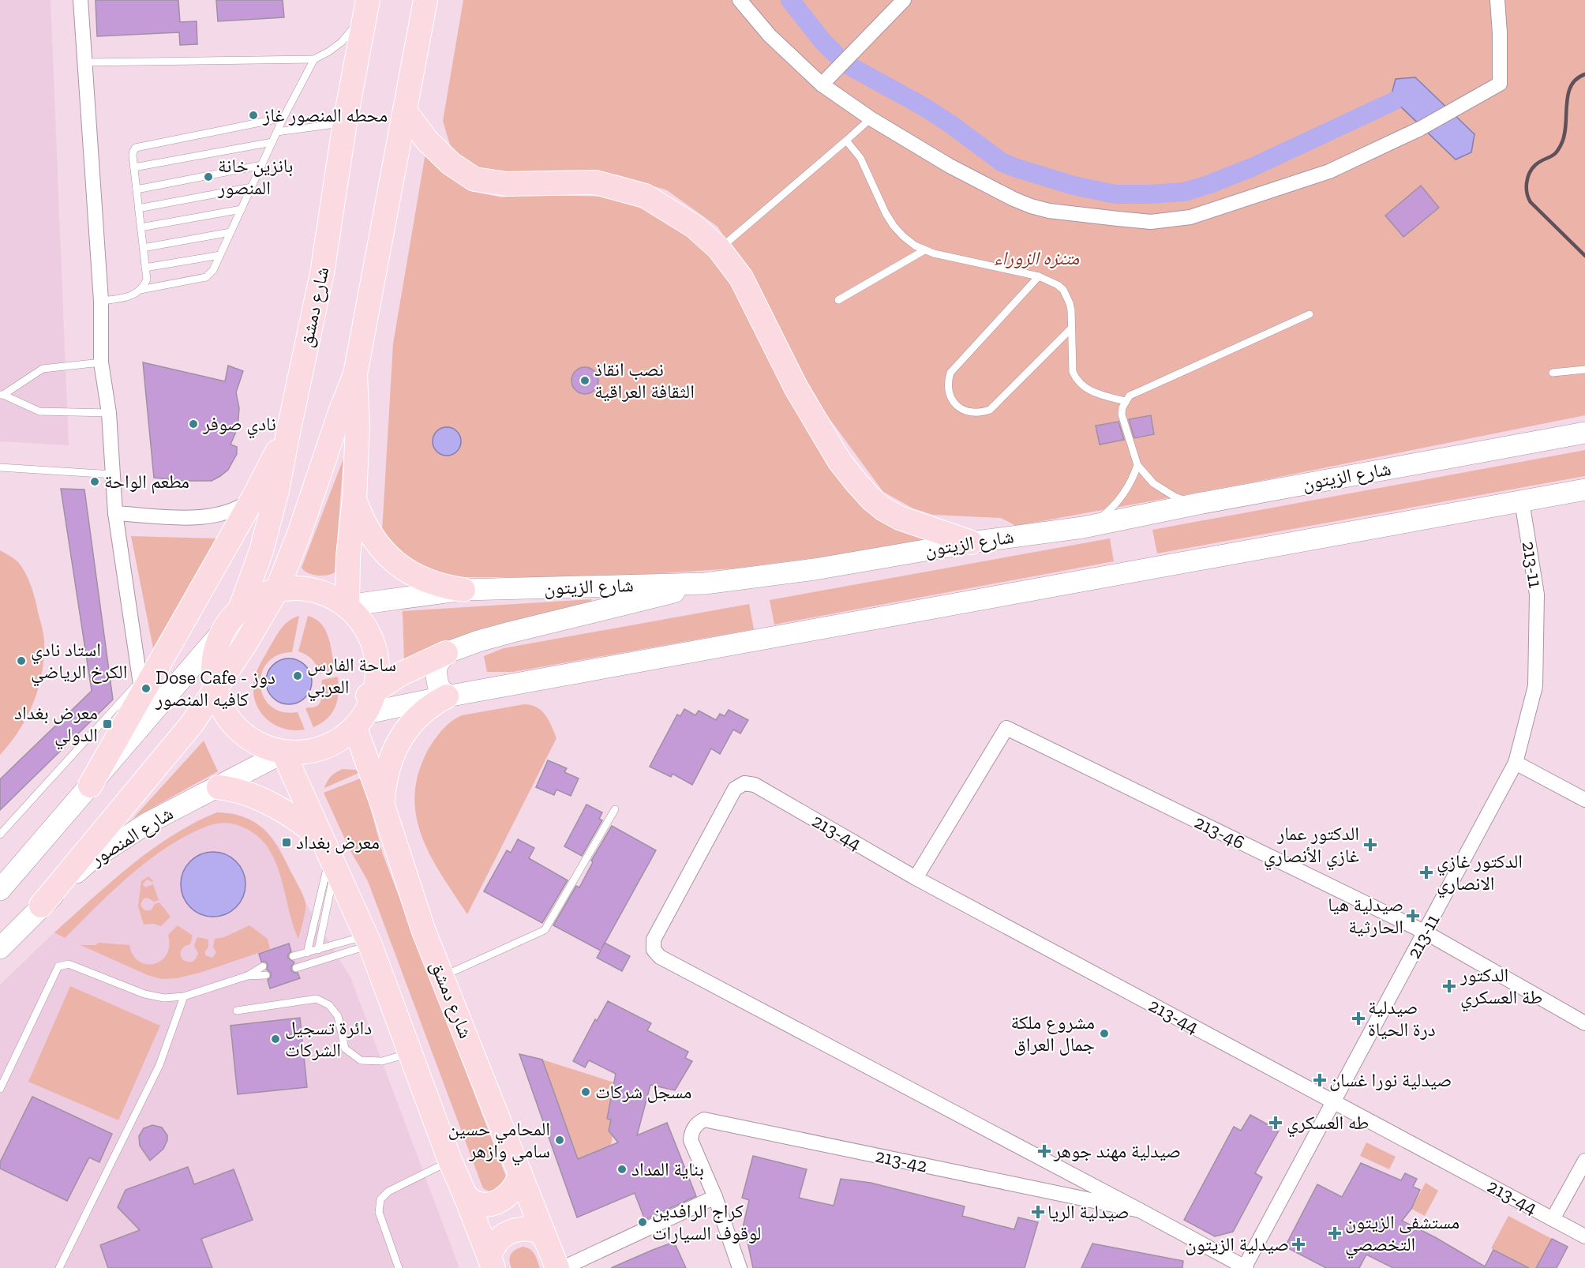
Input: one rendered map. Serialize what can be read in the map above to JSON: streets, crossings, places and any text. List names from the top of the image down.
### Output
{
  "streets": {
    "main road": ["شارع دمشق", "شارع الزيتون", "شارع المنصور"],
    "street": [
      "213-11",
      "213-44",
      "213-46",
      "213-42"
    ]
  },
  "crossings": [
    ["شارع الزيتون", "شارع المنصور"],
    ["213-11", "213-44"],
    ["213-11", "213-46"],
    ["213-11", "213-42"],
    ["213-44", "213-46"],
    ["213-44", "213-42"]
  ],
  "parks": ["متنزه الزوراء"],
  "places": {
    "other": [
      "محطه المنصور غاز",
      "بانزين خانة المنصور",
      "نصب انقاذ الثقافة العراقية",
      "نادي صوفر",
      "مطعم الواحة",
      "استاد نادي الكرخ الرياضي",
      "ساحة الفارس العربي",
      "Dose Cafe - دوز كافيه المنصور",
      "مشروع ملكة جمال العراق",
      "دائرة تسجيل الشركات",
      "مسجل شركات",
      "المحامي حسين سامي وازهر",
      "بناية المداد",
      "كراج الرافدين لوقوف السيارات"
    ],
    "transit": ["معرض بغداد الدولي", "معرض بغداد"],
    "health": [
      "الدكتور عمار غازي الأنصاري",
      "الدكتور غازي الانصاري",
      "صيدلية هيا الحارثية",
      "الدكتور طة العسكري",
      "صيدلية درة الحياة",
      "صيدلية نورا غسان",
      "طه العسكري",
      "صيدلية مهند جوهر",
      "صيدلية الريا",
      "مستشفى الزيتون التخصصي",
      "صيدلية الزيتون"
    ]
  }
}
